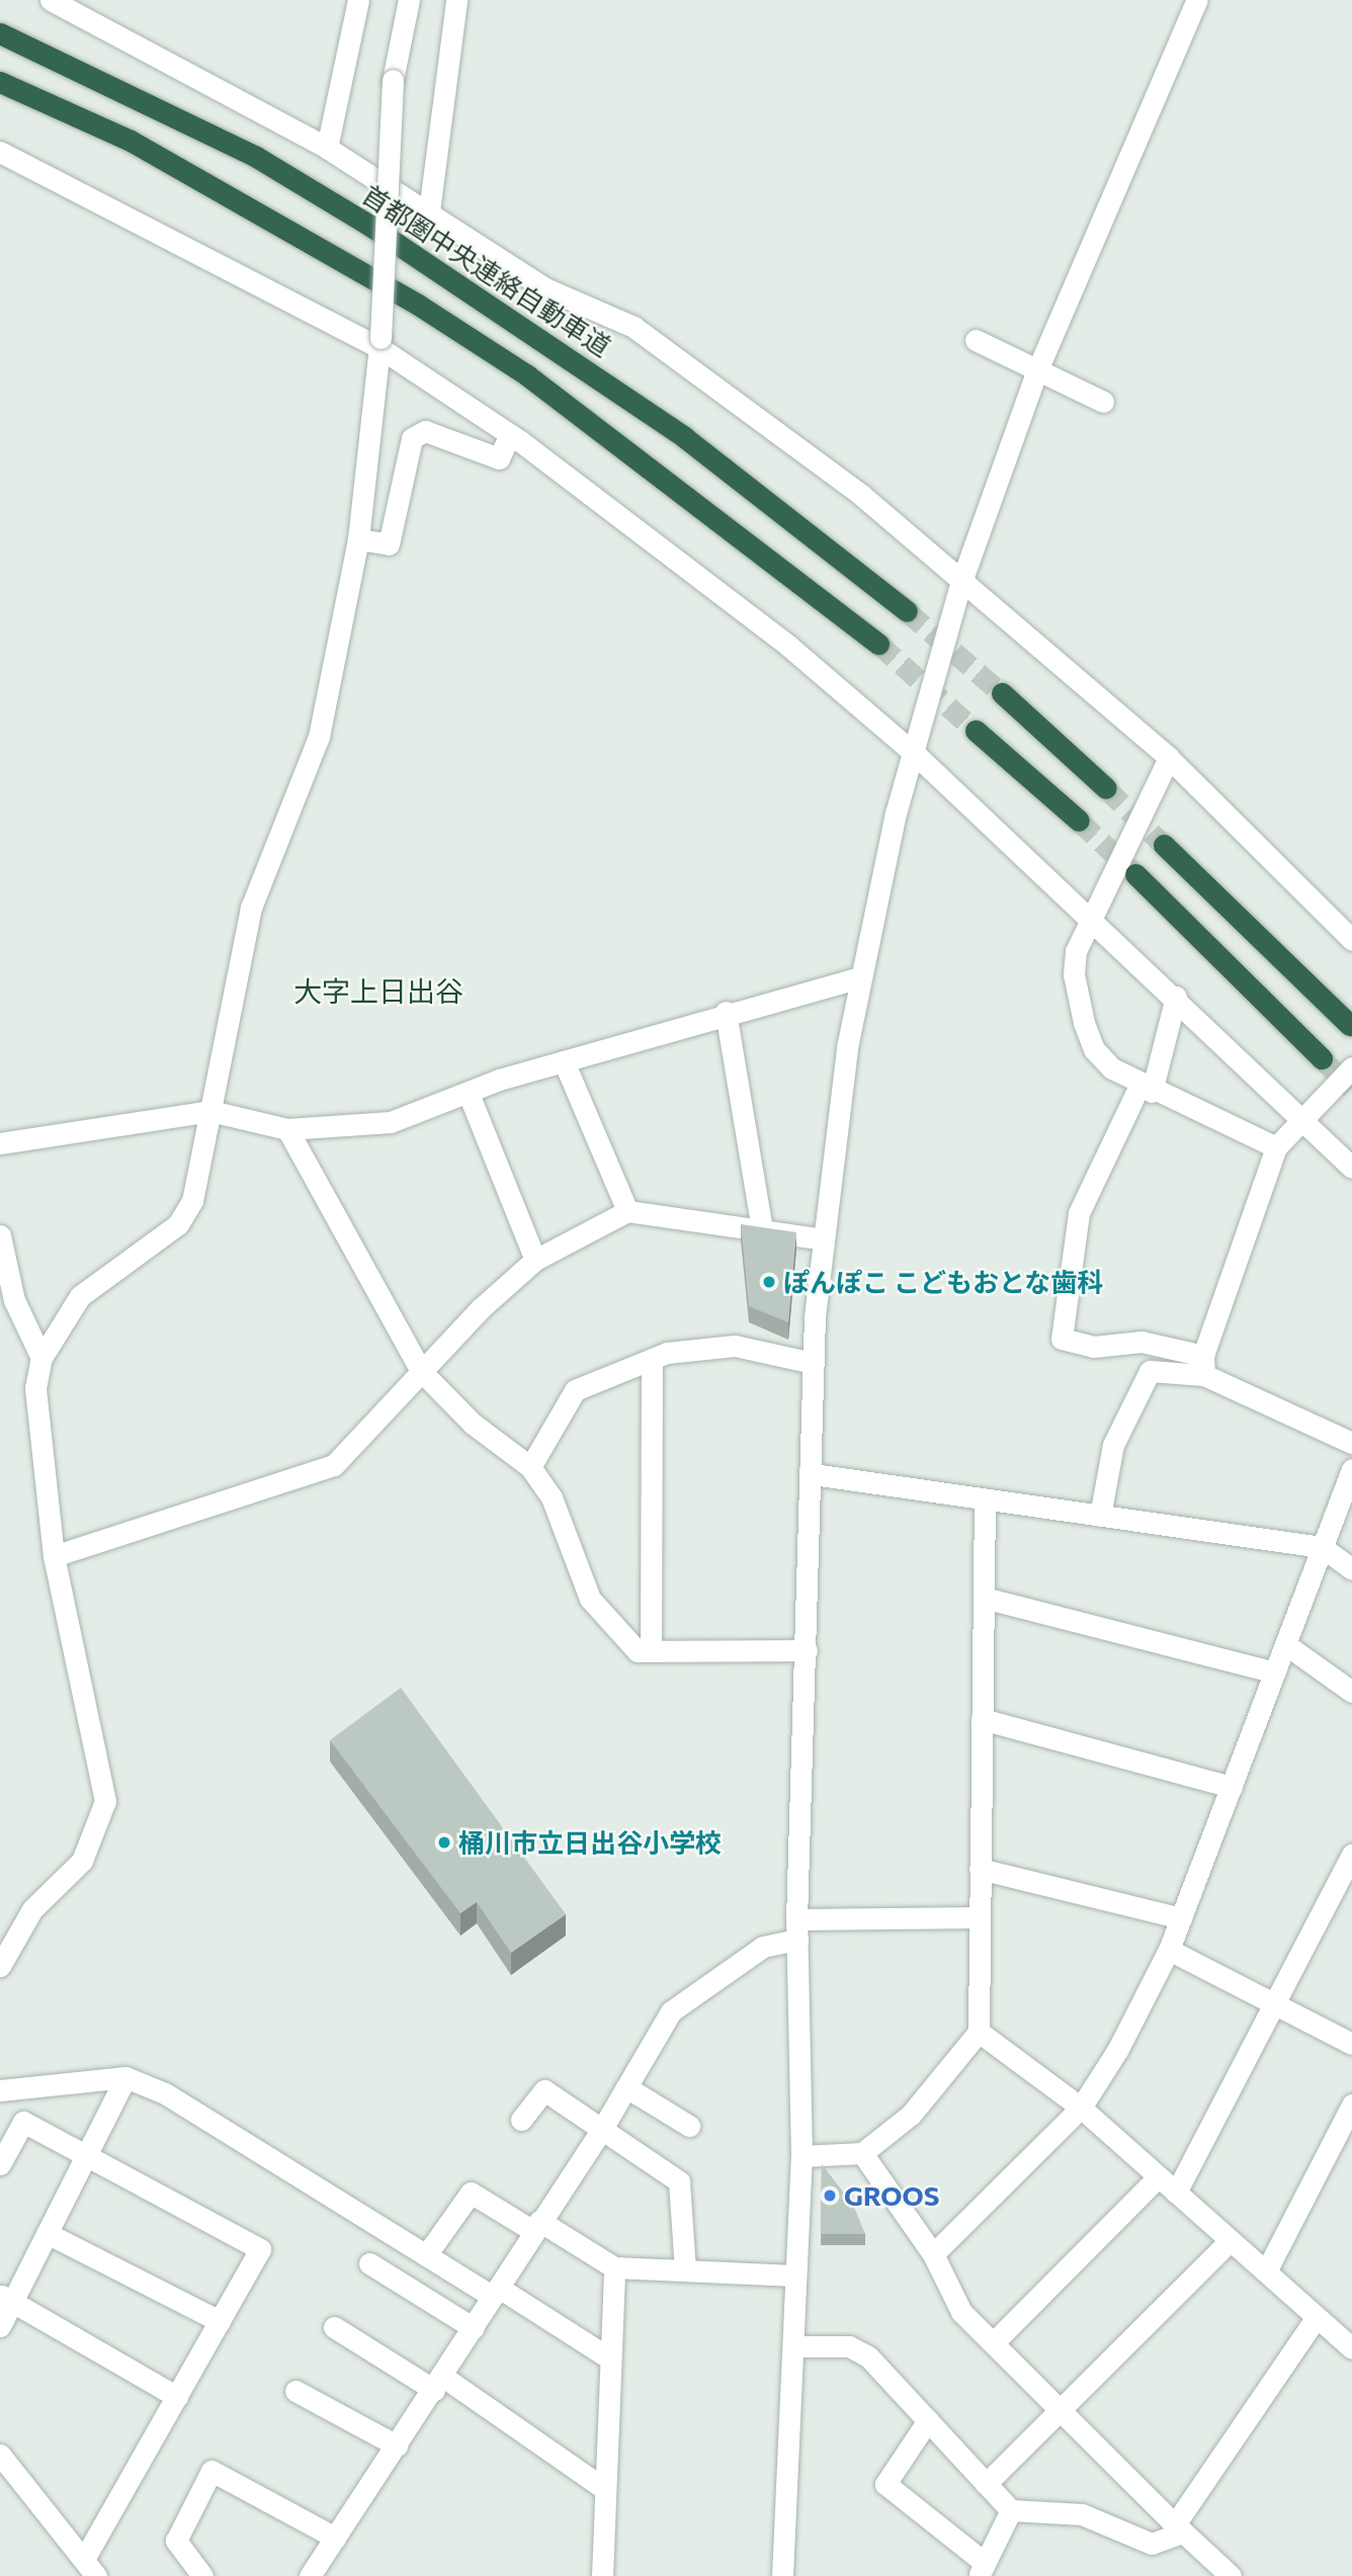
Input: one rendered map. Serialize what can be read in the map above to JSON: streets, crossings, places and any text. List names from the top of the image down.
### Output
{
  "streets": {
    "highway": ["首都圏中央連絡自動車道"]
  },
  "districts": ["大字上日出谷"],
  "places": ["ぽんぽこ こどもおとな歯科", "桶川市立日出谷小学校", "GROOS"]
}
